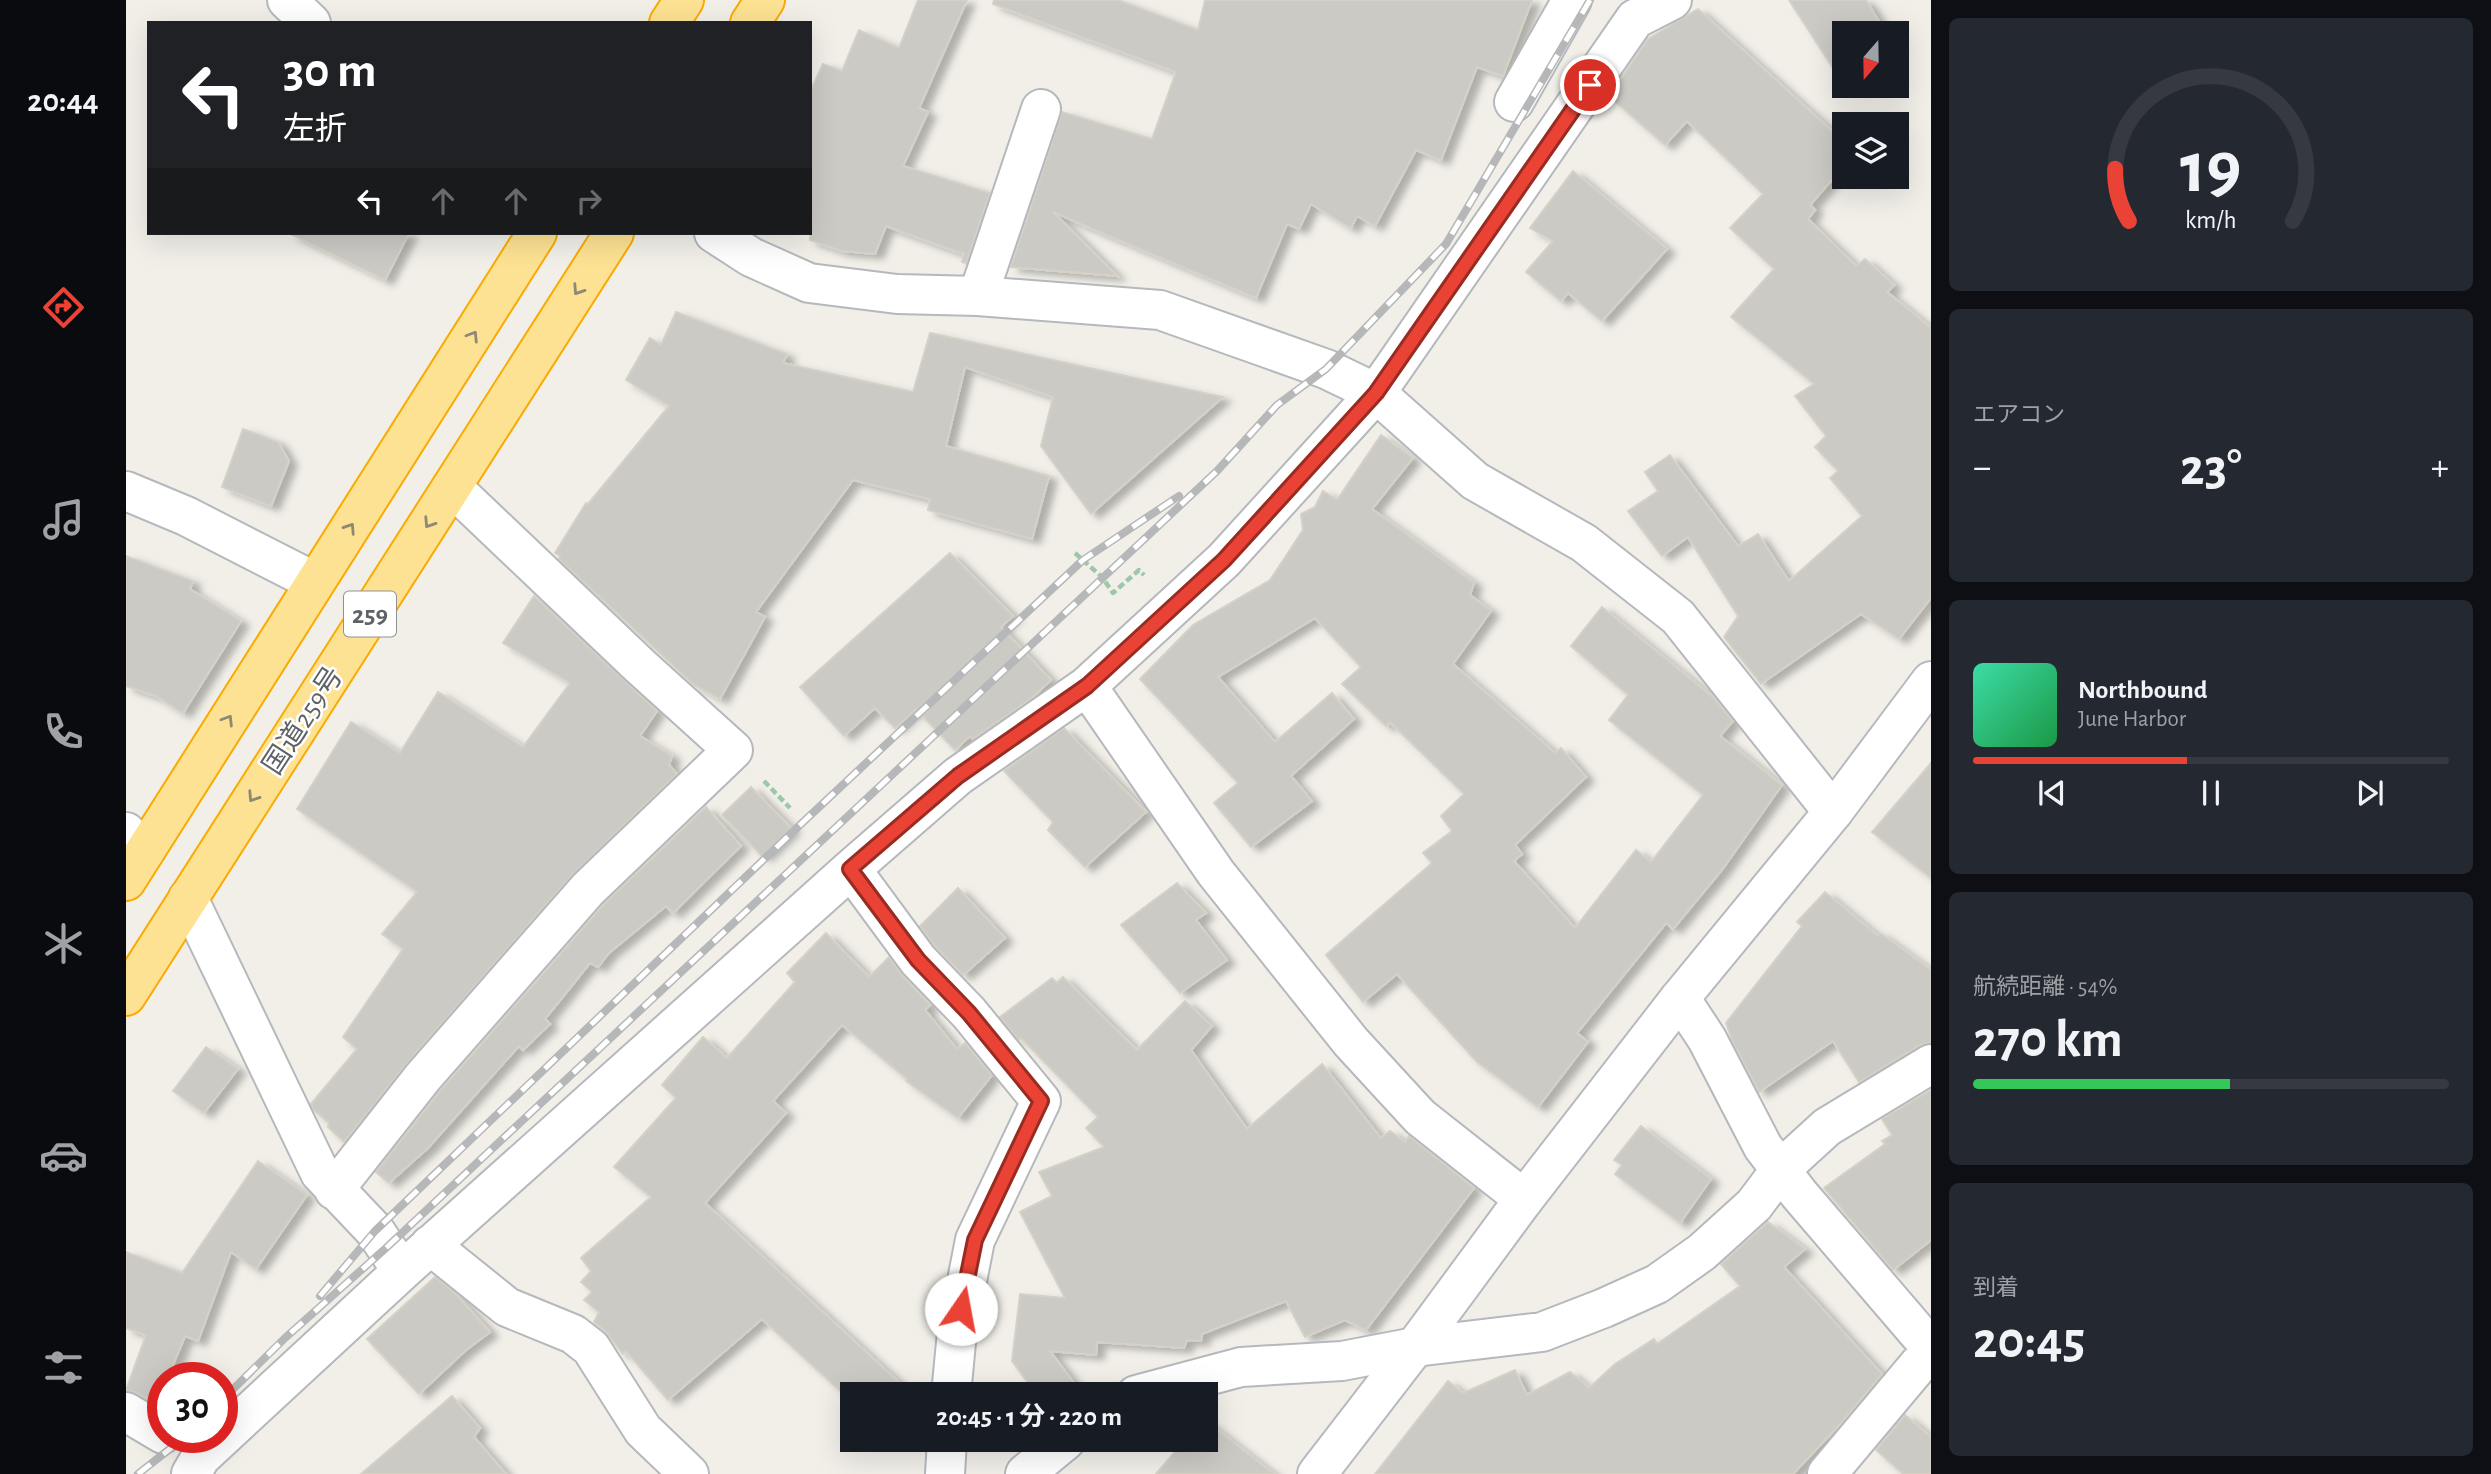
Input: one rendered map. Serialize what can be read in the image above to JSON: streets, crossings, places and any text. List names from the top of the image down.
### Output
{
  "streets": {
    "highway": ["259", "国道259号"]
  },
  "north": "bottom",
  "page": {
    "tabs": "20:44",
    "turn": ["30 m", "左折"],
    "tile": [
      "エアコン",
      ["航続距離 · 54%", "270 km"],
      ["到着", "20:45"]
    ],
    "heat": ["−", "23°", "+"],
    "song": ["Northbound", "June Harbor"],
    "limit": "30",
    "trip": "20:45 · 1 分 · 220 m",
    "gauge": ["19", "km/h"]
  }
}
